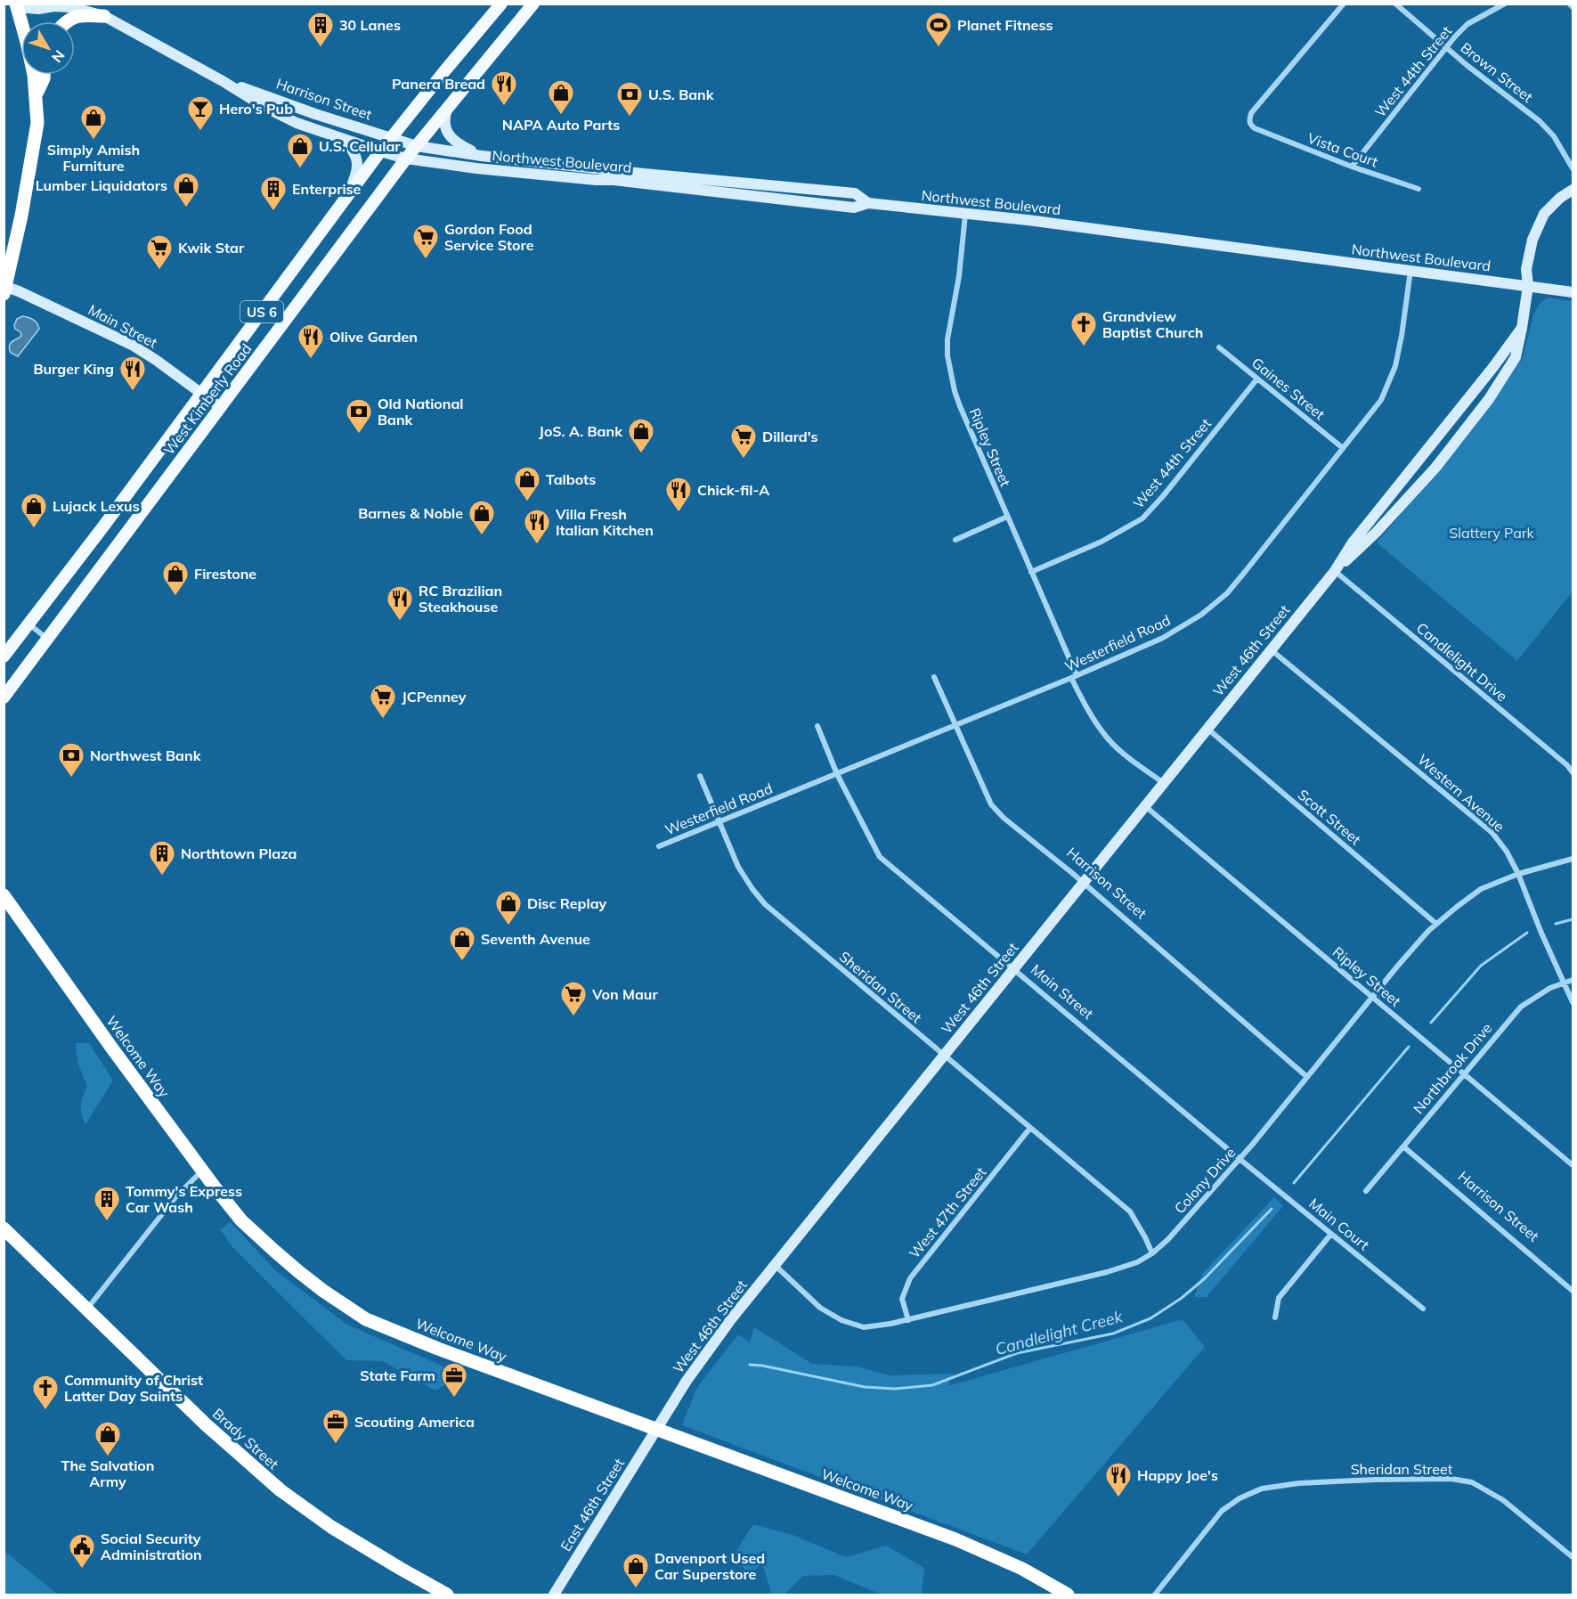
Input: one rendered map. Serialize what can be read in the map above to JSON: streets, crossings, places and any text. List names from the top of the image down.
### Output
{
  "streets": {
    "highway": ["Welcome Way", "Brady Street"],
    "main road": [
      "Harrison Street",
      "Northwest Boulevard",
      "US 6",
      "Main Street",
      "West Kimberly Road",
      "West 46th Street",
      "East 46th Street"
    ],
    "street": [
      "West 44th Street",
      "Brown Street",
      "Vista Court",
      "Gaines Street",
      "Ripley Street",
      "Westerfield Road",
      "Candlelight Drive",
      "Western Avenue",
      "Scott Street",
      "Sheridan Street",
      "Northbrook Drive",
      "Colony Drive",
      "West 47th Street",
      "Main Court"
    ]
  },
  "crossings": [
    ["West 44th Street", "Brown Street"],
    ["West 44th Street", "Vista Court"],
    ["West 44th Street", "Gaines Street"],
    ["West 44th Street", "Ripley Street"],
    ["Harrison Street", "Northwest Boulevard"],
    ["Harrison Street", "West Kimberly Road"],
    ["Harrison Street", "Westerfield Road"],
    ["Harrison Street", "West 46th Street"],
    ["Harrison Street", "Northbrook Drive"],
    ["Harrison Street", "Colony Drive"],
    ["Northwest Boulevard", "West Kimberly Road"],
    ["Northwest Boulevard", "Ripley Street"],
    ["Northwest Boulevard", "Westerfield Road"],
    ["Northwest Boulevard", "West 46th Street"],
    ["US 6", "West Kimberly Road"],
    ["Main Street", "West Kimberly Road"],
    ["Main Street", "Westerfield Road"],
    ["Main Street", "West 46th Street"],
    ["Main Street", "Colony Drive"],
    ["Main Street", "Main Court"],
    ["Gaines Street", "Westerfield Road"],
    ["Ripley Street", "Westerfield Road"],
    ["Ripley Street", "West 46th Street"],
    ["Ripley Street", "Northbrook Drive"],
    ["Ripley Street", "Colony Drive"],
    ["Westerfield Road", "Sheridan Street"],
    ["West 46th Street", "Candlelight Drive"],
    ["West 46th Street", "Western Avenue"],
    ["West 46th Street", "Scott Street"],
    ["West 46th Street", "Sheridan Street"],
    ["West 46th Street", "Welcome Way"],
    ["West 46th Street", "Colony Drive"],
    ["West 46th Street", "East 46th Street"],
    ["Western Avenue", "Northbrook Drive"],
    ["Western Avenue", "Colony Drive"],
    ["Scott Street", "Colony Drive"],
    ["Sheridan Street", "Colony Drive"],
    ["Sheridan Street", "West 47th Street"],
    ["Welcome Way", "East 46th Street"],
    ["Colony Drive", "West 47th Street"],
    ["Colony Drive", "Main Court"]
  ],
  "water": ["Candlelight Creek"],
  "parks": ["Slattery Park"],
  "places": {
    "building": [
      "30 Lanes",
      "Enterprise",
      "Northtown Plaza",
      "Tommy's Express Car Wash"
    ],
    "sports": ["Planet Fitness"],
    "restaurant": [
      "Panera Bread",
      "Olive Garden",
      "Burger King",
      "Chick-fil-A",
      "Villa Fresh Italian Kitchen",
      "RC Brazilian Steakhouse",
      "Happy Joe's"
    ],
    "shop": [
      "NAPA Auto Parts",
      "Simply Amish Furniture",
      "U.S. Cellular",
      "Lumber Liquidators",
      "JoS. A. Bank",
      "Talbots",
      "Lujack Lexus",
      "Barnes & Noble",
      "Firestone",
      "Disc Replay",
      "Seventh Avenue",
      "The Salvation Army",
      "Davenport Used Car Superstore"
    ],
    "bank": ["U.S. Bank", "Old National Bank", "Northwest Bank"],
    "bar": ["Hero's Pub"],
    "supermarket": [
      "Gordon Food Service Store",
      "Kwik Star",
      "Dillard's",
      "JCPenney",
      "Von Maur"
    ],
    "church": ["Grandview Baptist Church", "Community of Christ Latter Day Saints"],
    "office": ["State Farm", "Scouting America"],
    "public building": ["Social Security Administration"]
  },
  "north": "bottom right"
}
